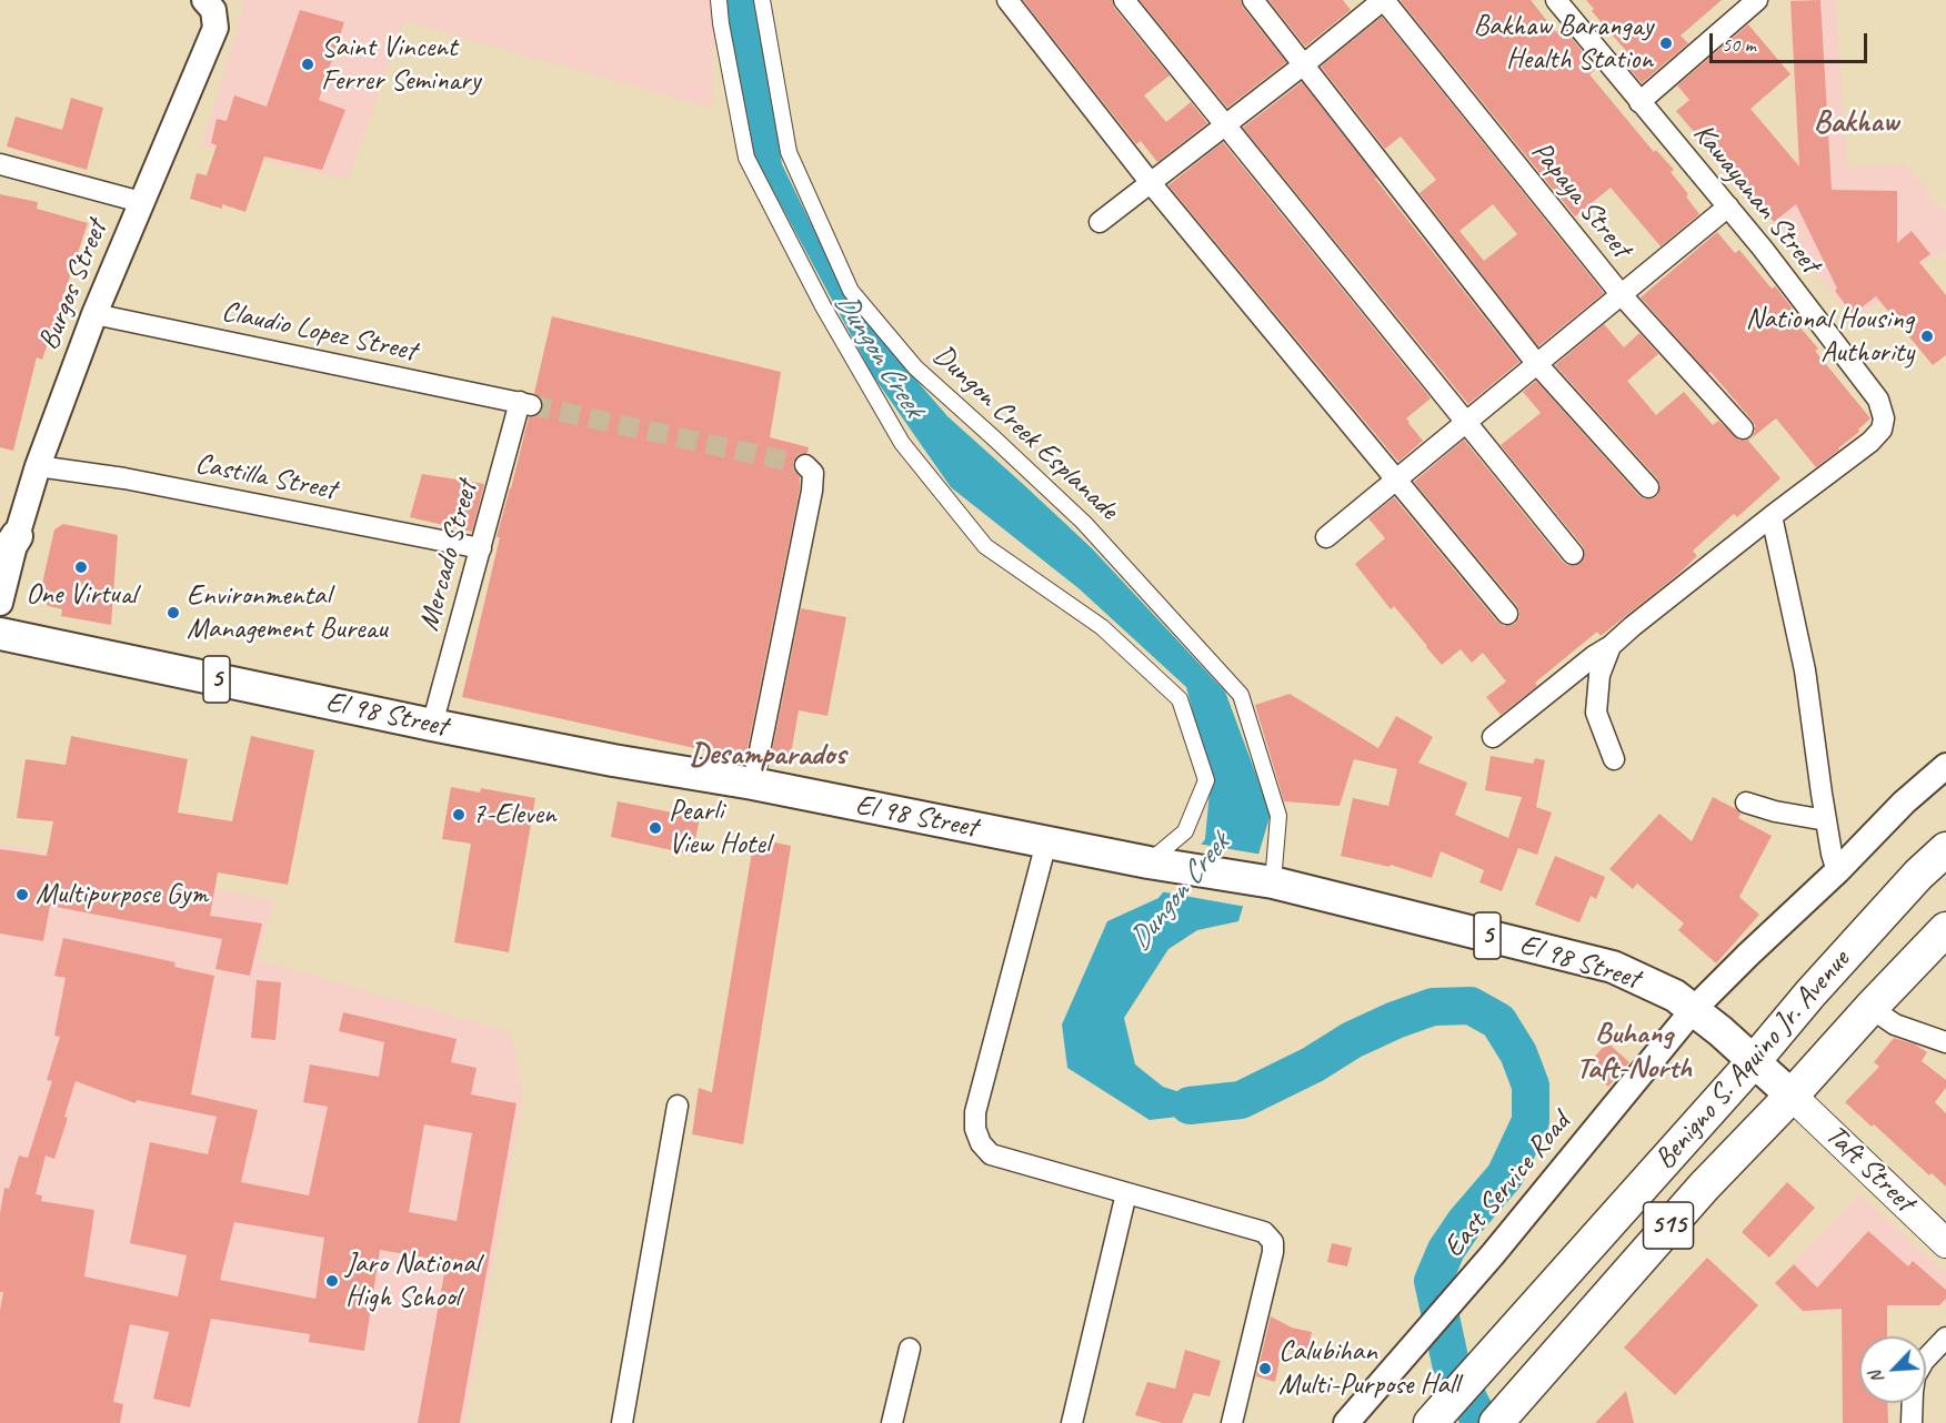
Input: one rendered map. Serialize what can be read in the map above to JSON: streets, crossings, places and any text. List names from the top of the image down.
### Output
{
  "streets": {
    "highway": ["Benigno S. Aquino Jr. Avenue", "515"],
    "main road": ["5", "El 98 Street", "Taft Street"],
    "street": [
      "Kawayanan Street",
      "Papaya Street",
      "Burgos Street",
      "Claudio Lopez Street",
      "Dungon Creek Esplanade",
      "Castilla Street",
      "Mercado Street",
      "East Service Road"
    ]
  },
  "crossings": [
    ["Burgos Street", "Claudio Lopez Street"],
    ["Burgos Street", "Castilla Street"],
    ["Claudio Lopez Street", "Mercado Street"],
    ["Dungon Creek Esplanade", "El 98 Street"],
    ["Castilla Street", "Mercado Street"],
    ["Mercado Street", "El 98 Street"],
    ["El 98 Street", "Benigno S. Aquino Jr. Avenue"],
    ["El 98 Street", "Taft Street"],
    ["El 98 Street", "East Service Road"],
    ["Benigno S. Aquino Jr. Avenue", "Taft Street"]
  ],
  "districts": ["Bakhaw", "Desamparados", "Buhang Taft-North"],
  "water": ["Dungon Creek"],
  "places": [
    "Bakhaw Barangay Health Station",
    "Saint Vincent Ferrer Seminary",
    "National Housing Authority",
    "One Virtual",
    "Environmental Management Bureau",
    "7-Eleven",
    "Pearli View Hotel",
    "Multipurpose Gym",
    "Jaro National High School",
    "Calubihan Multi-Purpose Hall"
  ],
  "scale_bar": "50 m",
  "north": "bottom left"
}
